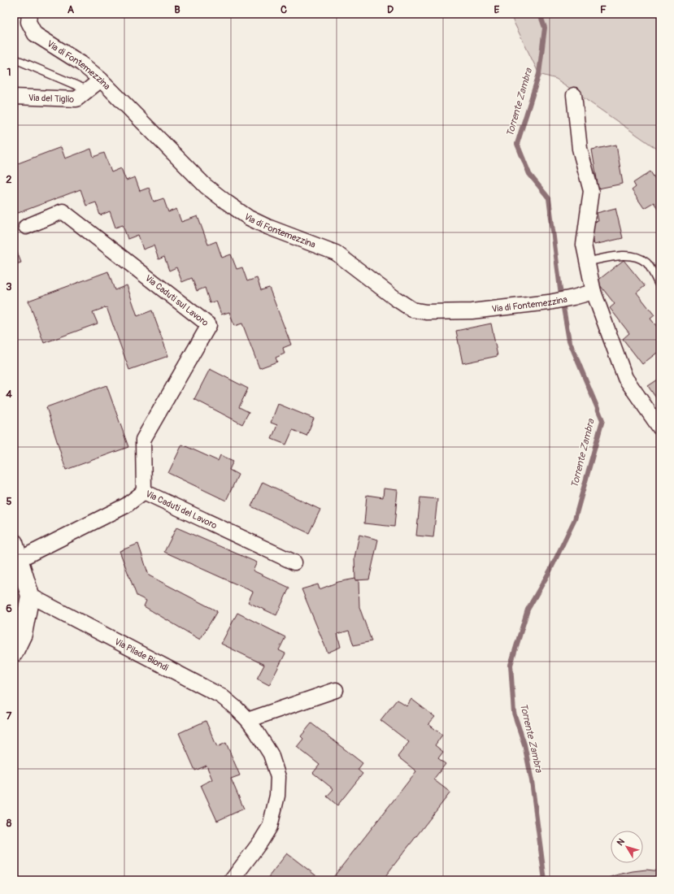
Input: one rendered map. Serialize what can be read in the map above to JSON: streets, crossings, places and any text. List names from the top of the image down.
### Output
{
  "streets": {
    "street": [
      "Via di Fontemezzina",
      "Via del Tiglio",
      "Via Caduti sul Lavoro",
      "Via Caduti del Lavoro",
      "Via Pilade Biondi"
    ]
  },
  "crossings": [
    ["Via di Fontemezzina", "Via del Tiglio"],
    ["Via Caduti sul Lavoro", "Via Caduti del Lavoro"]
  ],
  "water": ["Torrente Zambra"],
  "north": "top left",
  "grid": {
    "columns": [
      "A",
      "B",
      "C",
      "D",
      "E",
      "F"
    ],
    "rows": [
      "1",
      "2",
      "3",
      "4",
      "5",
      "6",
      "7",
      "8"
    ]
  }
}
